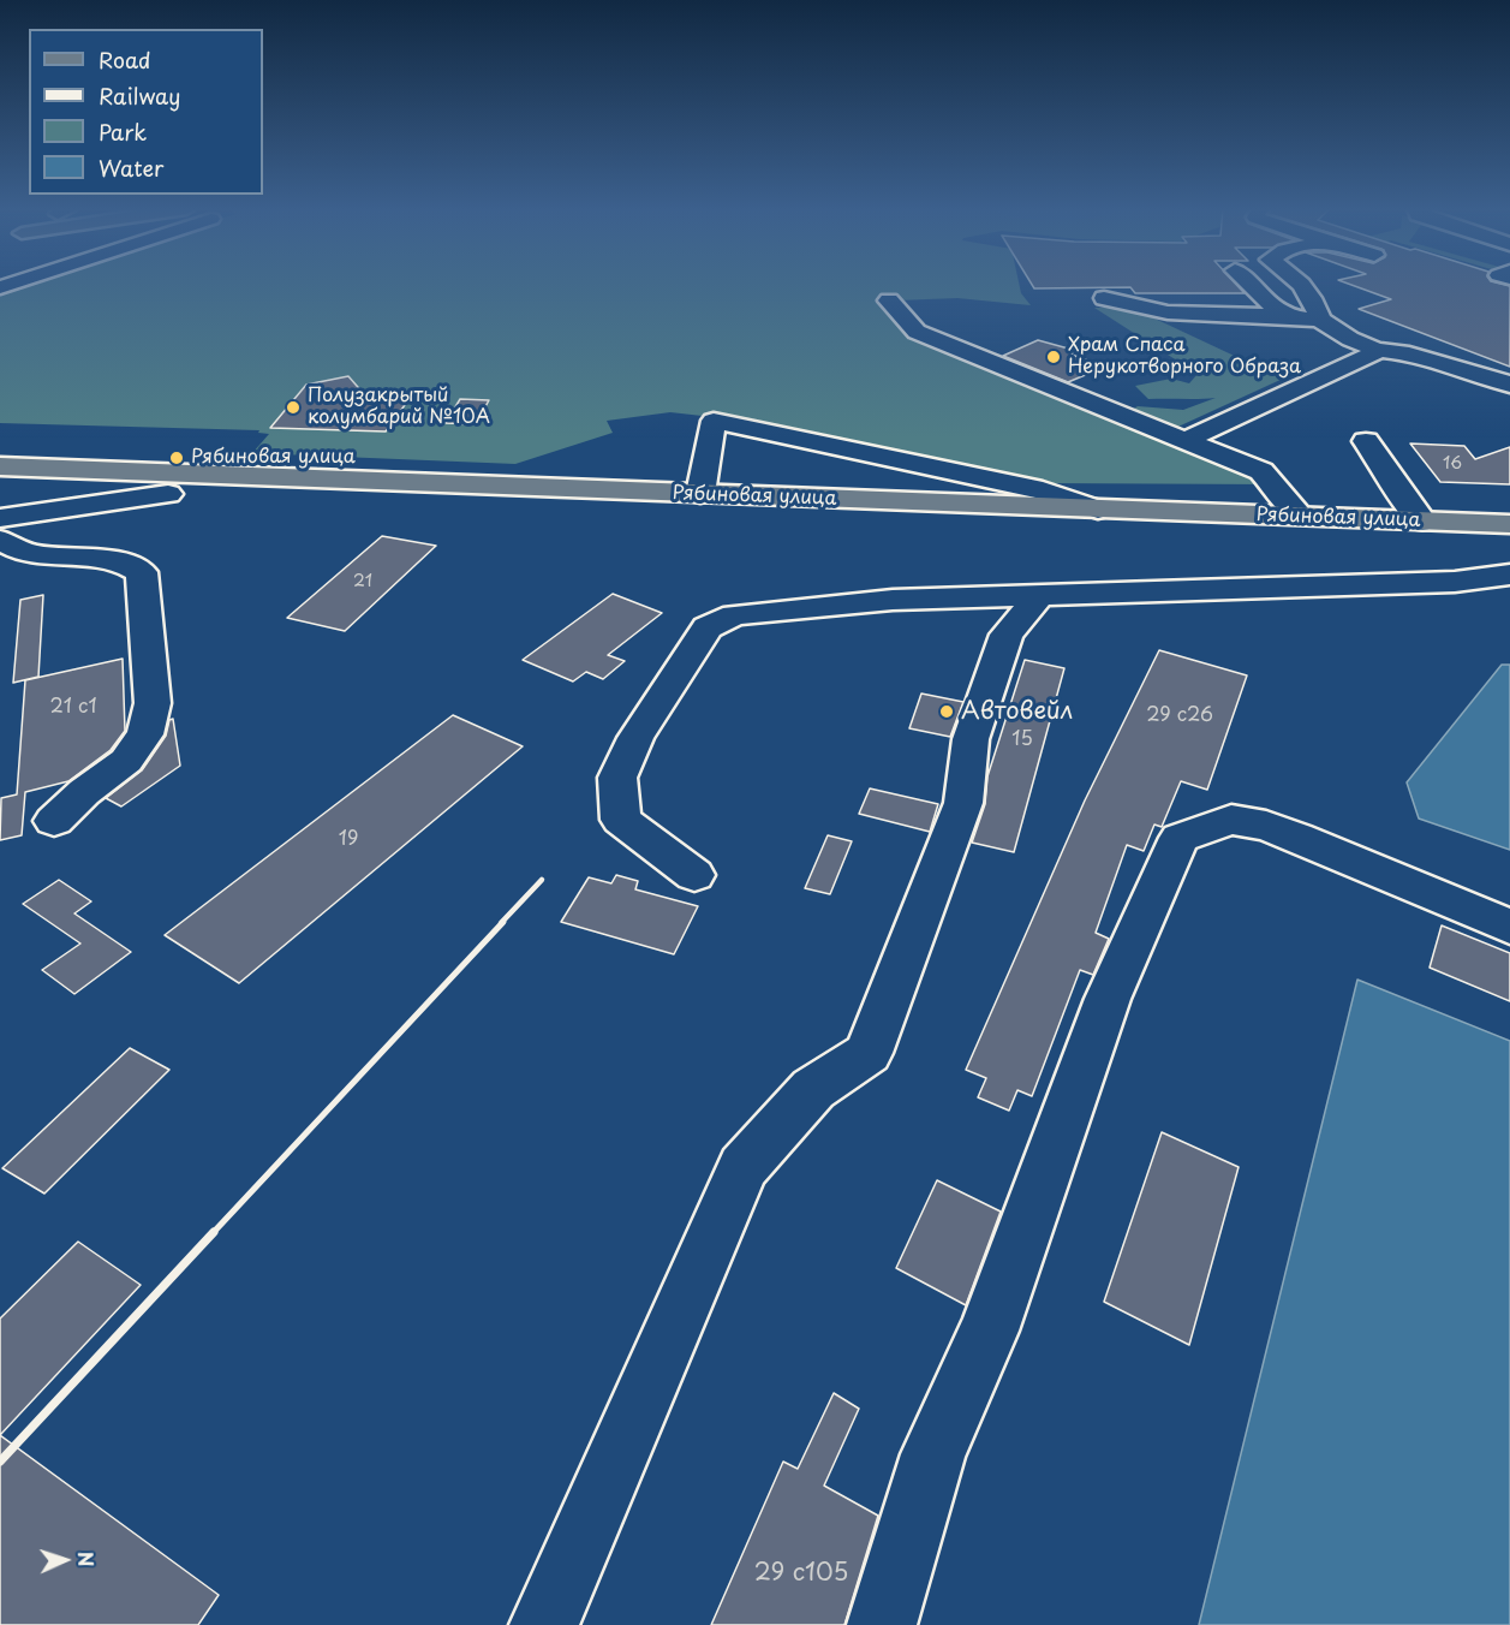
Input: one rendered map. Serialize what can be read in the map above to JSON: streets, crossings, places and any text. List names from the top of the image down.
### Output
{
  "streets": {
    "main road": ["Рябиновая улица"]
  },
  "places": [
    "Храм Спаса Нерукотворного Образа",
    "Полузакрытый колумбарий №10А",
    "Рябиновая улица",
    "Автовейл"
  ],
  "house_numbers": [
    "16",
    "21",
    "21 с1",
    "29 с26",
    "15",
    "19",
    "29 с105"
  ],
  "legend": [
    "Road",
    "Railway",
    "Park",
    "Water"
  ],
  "north": "right"
}
